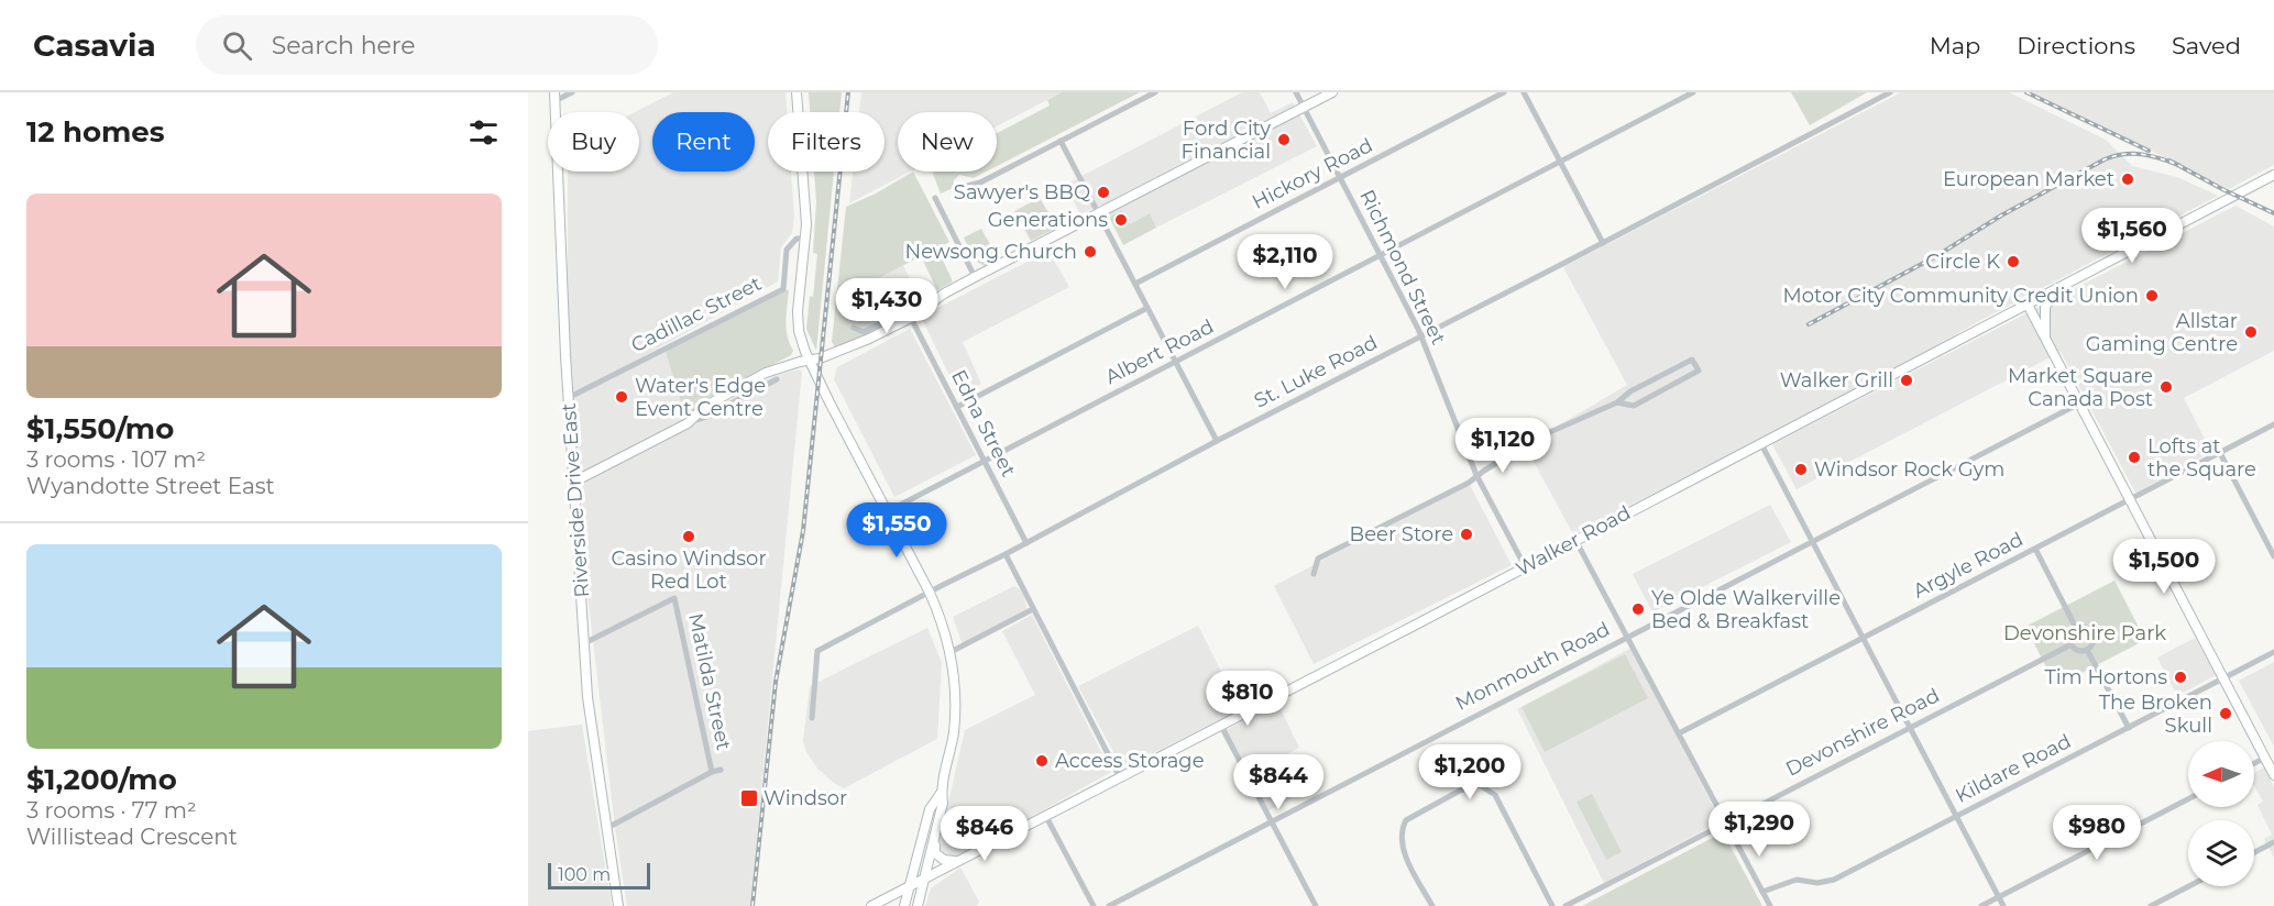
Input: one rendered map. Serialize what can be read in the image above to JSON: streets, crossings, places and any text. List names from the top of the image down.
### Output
{
  "streets": {
    "main road": ["Riverside Drive East", "Walker Road"],
    "street": [
      "Hickory Road",
      "Richmond Street",
      "Cadillac Street",
      "Albert Road",
      "St. Luke Road",
      "Edna Street",
      "Argyle Road",
      "Monmouth Road",
      "Matilda Street",
      "Devonshire Road",
      "Kildare Road"
    ]
  },
  "crossings": [
    ["Hickory Road", "Richmond Street"],
    ["Richmond Street", "Albert Road"],
    ["Richmond Street", "St. Luke Road"],
    ["Richmond Street", "Walker Road"],
    ["Cadillac Street", "Riverside Drive East"],
    ["Albert Road", "Edna Street"],
    ["St. Luke Road", "Edna Street"],
    ["Riverside Drive East", "Matilda Street"]
  ],
  "parks": ["Devonshire Park"],
  "places": {
    "other": [
      "Ford City Financial",
      "European Market",
      "Sawyer's BBQ",
      "Generations",
      "Newsong Church",
      "Circle K",
      "Motor City Community Credit Union",
      "Allstar Gaming Centre",
      "Walker Grill",
      "Market Square Canada Post",
      "Water's Edge Event Centre",
      "Lofts at the Square",
      "Windsor Rock Gym",
      "Beer Store",
      "Casino Windsor Red Lot",
      "Ye Olde Walkerville Bed & Breakfast",
      "Tim Hortons",
      "The Broken Skull",
      "Access Storage"
    ],
    "transit": ["Windsor"]
  },
  "scale_bar": "100 m",
  "north": "left",
  "page": {
    "header": "Casavia",
    "search": "Search here",
    "nav": ["Map", "Directions", "Saved"],
    "heading": "12 homes",
    "chip": [
      "Buy",
      "Rent",
      "Filters",
      "New"
    ],
    "list": [
      {
        "name": "$1,550/mo",
        "note": "3 rooms · 107 m² · Wyandotte Street East"
      },
      {
        "name": "$1,200/mo",
        "note": "3 rooms · 77 m² · Willistead Crescent"
      }
    ],
    "price": [
      "$1,560",
      "$2,110",
      "$1,430",
      "$1,120",
      "$1,550",
      "$1,500",
      "$810",
      "$1,200",
      "$844",
      "$1,290",
      "$980",
      "$846"
    ],
    "scale": "100 m"
  }
}
